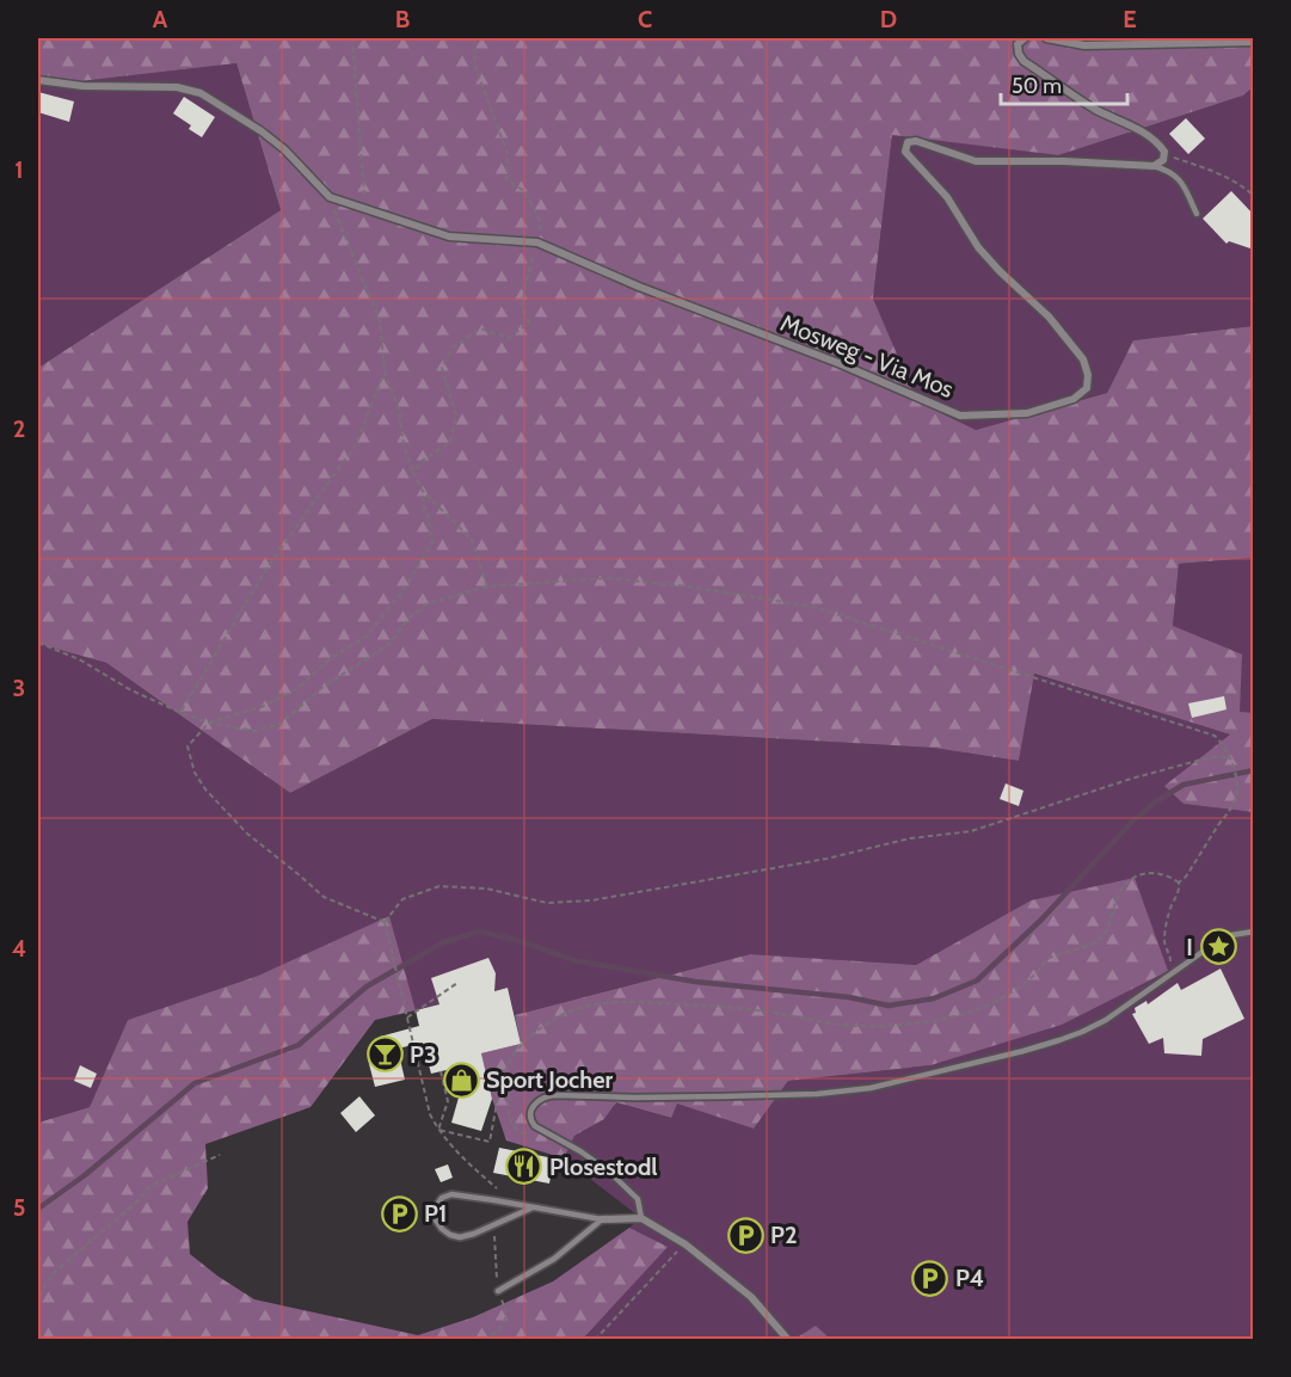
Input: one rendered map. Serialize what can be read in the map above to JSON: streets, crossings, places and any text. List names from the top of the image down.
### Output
{
  "streets": {
    "street": ["Mosweg - Via Mos"]
  },
  "places": {
    "place": ["I"],
    "bar": ["P3"],
    "shop": ["Sport Jocher"],
    "restaurant": ["Plosestodl"],
    "parking": ["P1", "P2", "P4"]
  },
  "scale_bar": "50 m",
  "grid": {
    "columns": [
      "A",
      "B",
      "C",
      "D",
      "E"
    ],
    "rows": [
      "1",
      "2",
      "3",
      "4",
      "5"
    ]
  }
}
